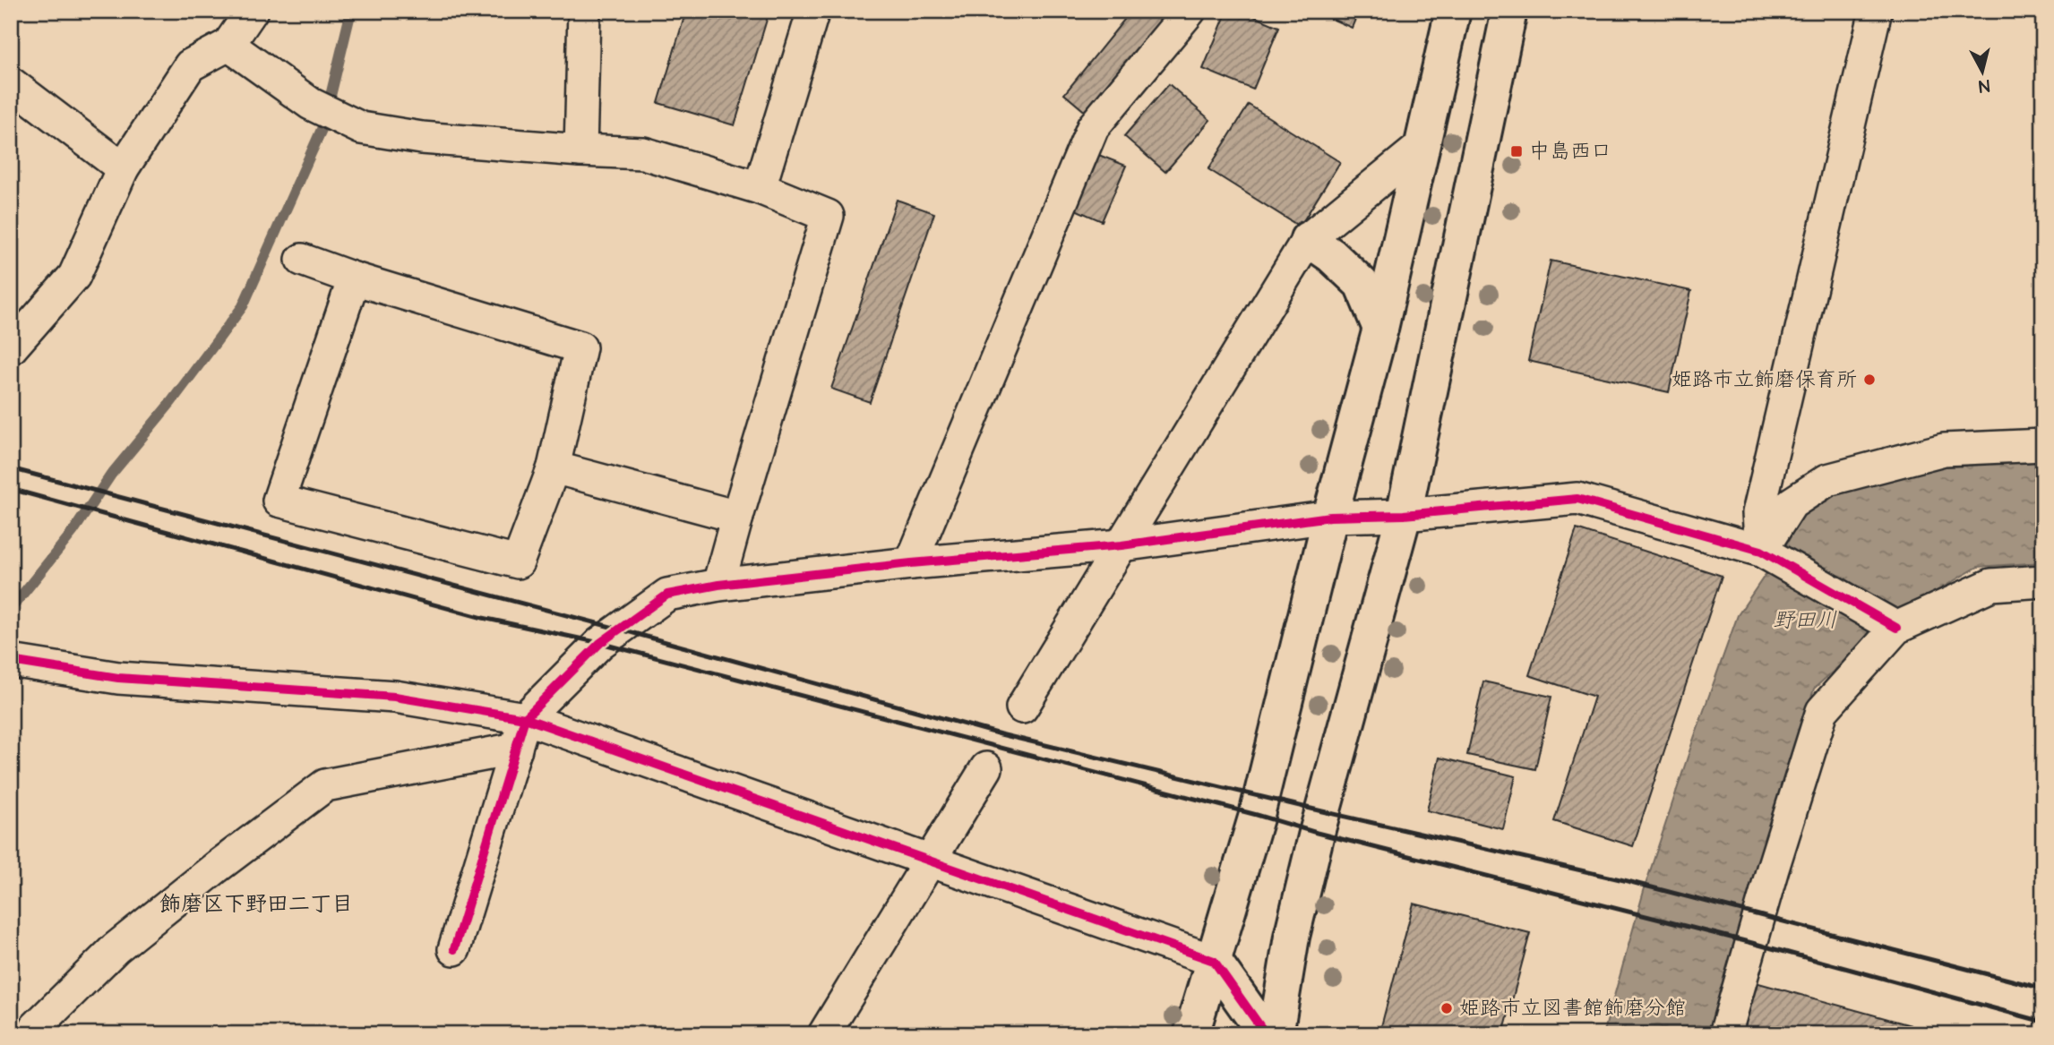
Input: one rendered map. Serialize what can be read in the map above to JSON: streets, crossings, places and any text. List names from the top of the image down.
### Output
{
  "districts": ["飾磨区下野田二丁目"],
  "water": ["野田川"],
  "places": {
    "transit": ["中島西口"],
    "other": ["姫路市立飾磨保育所", "姫路市立図書館飾磨分館"]
  },
  "north": "bottom"
}
